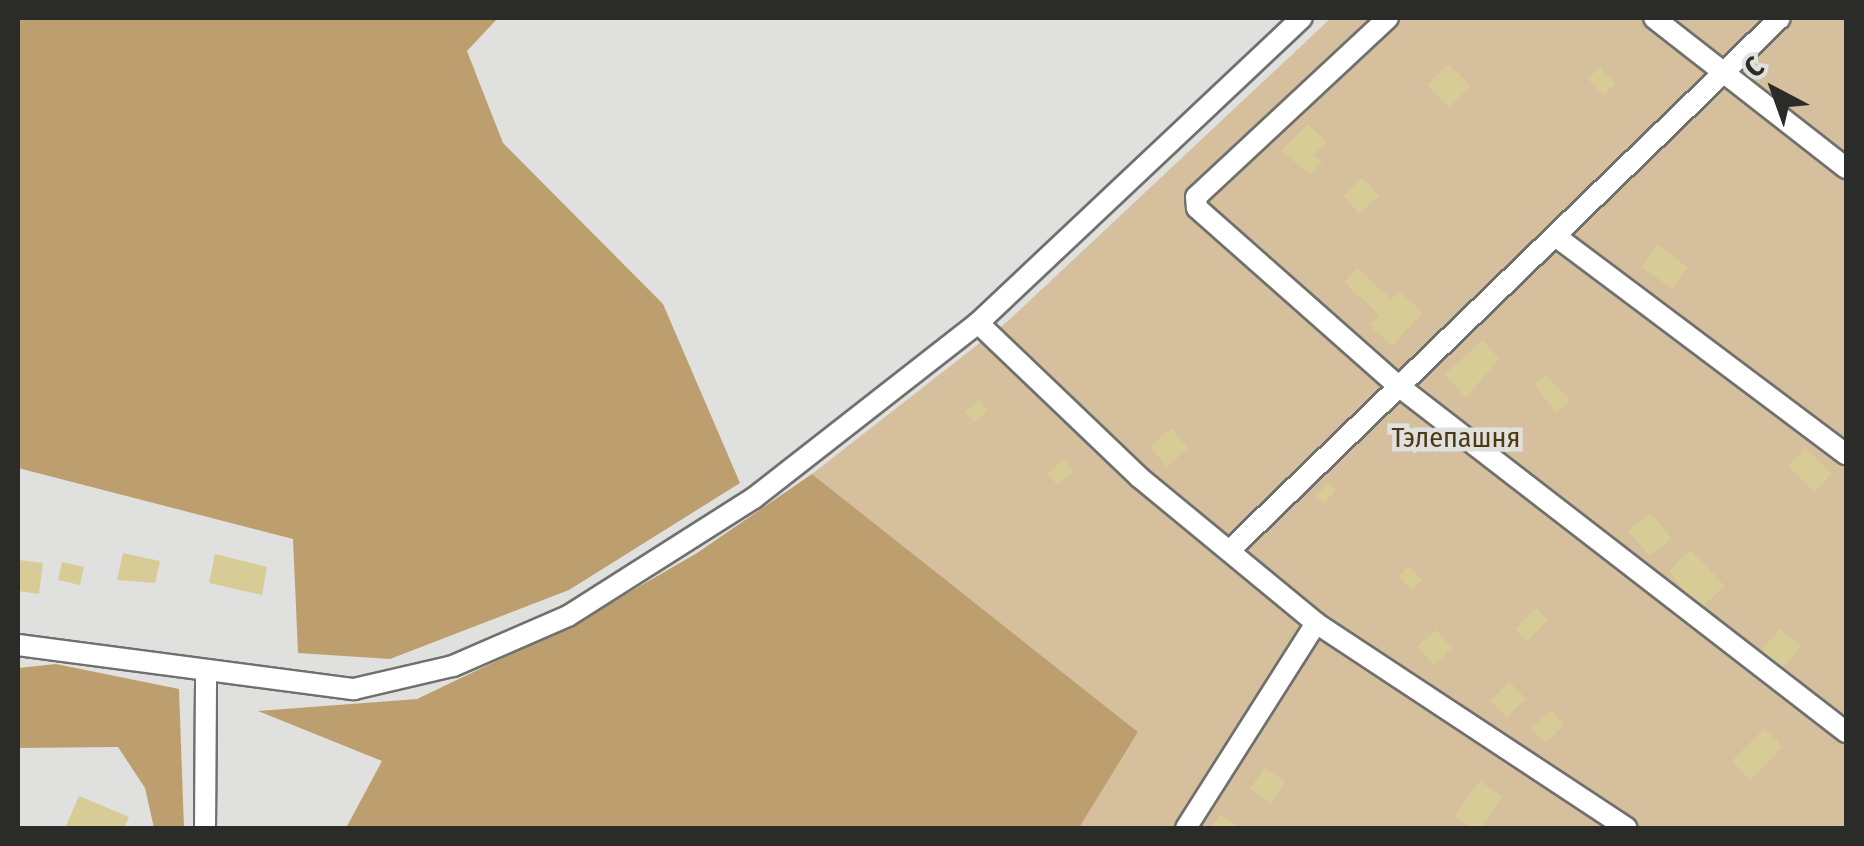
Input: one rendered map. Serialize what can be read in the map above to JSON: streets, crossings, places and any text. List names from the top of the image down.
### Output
{
  "parks": ["Тэлепашня"],
  "north": "top left"
}
